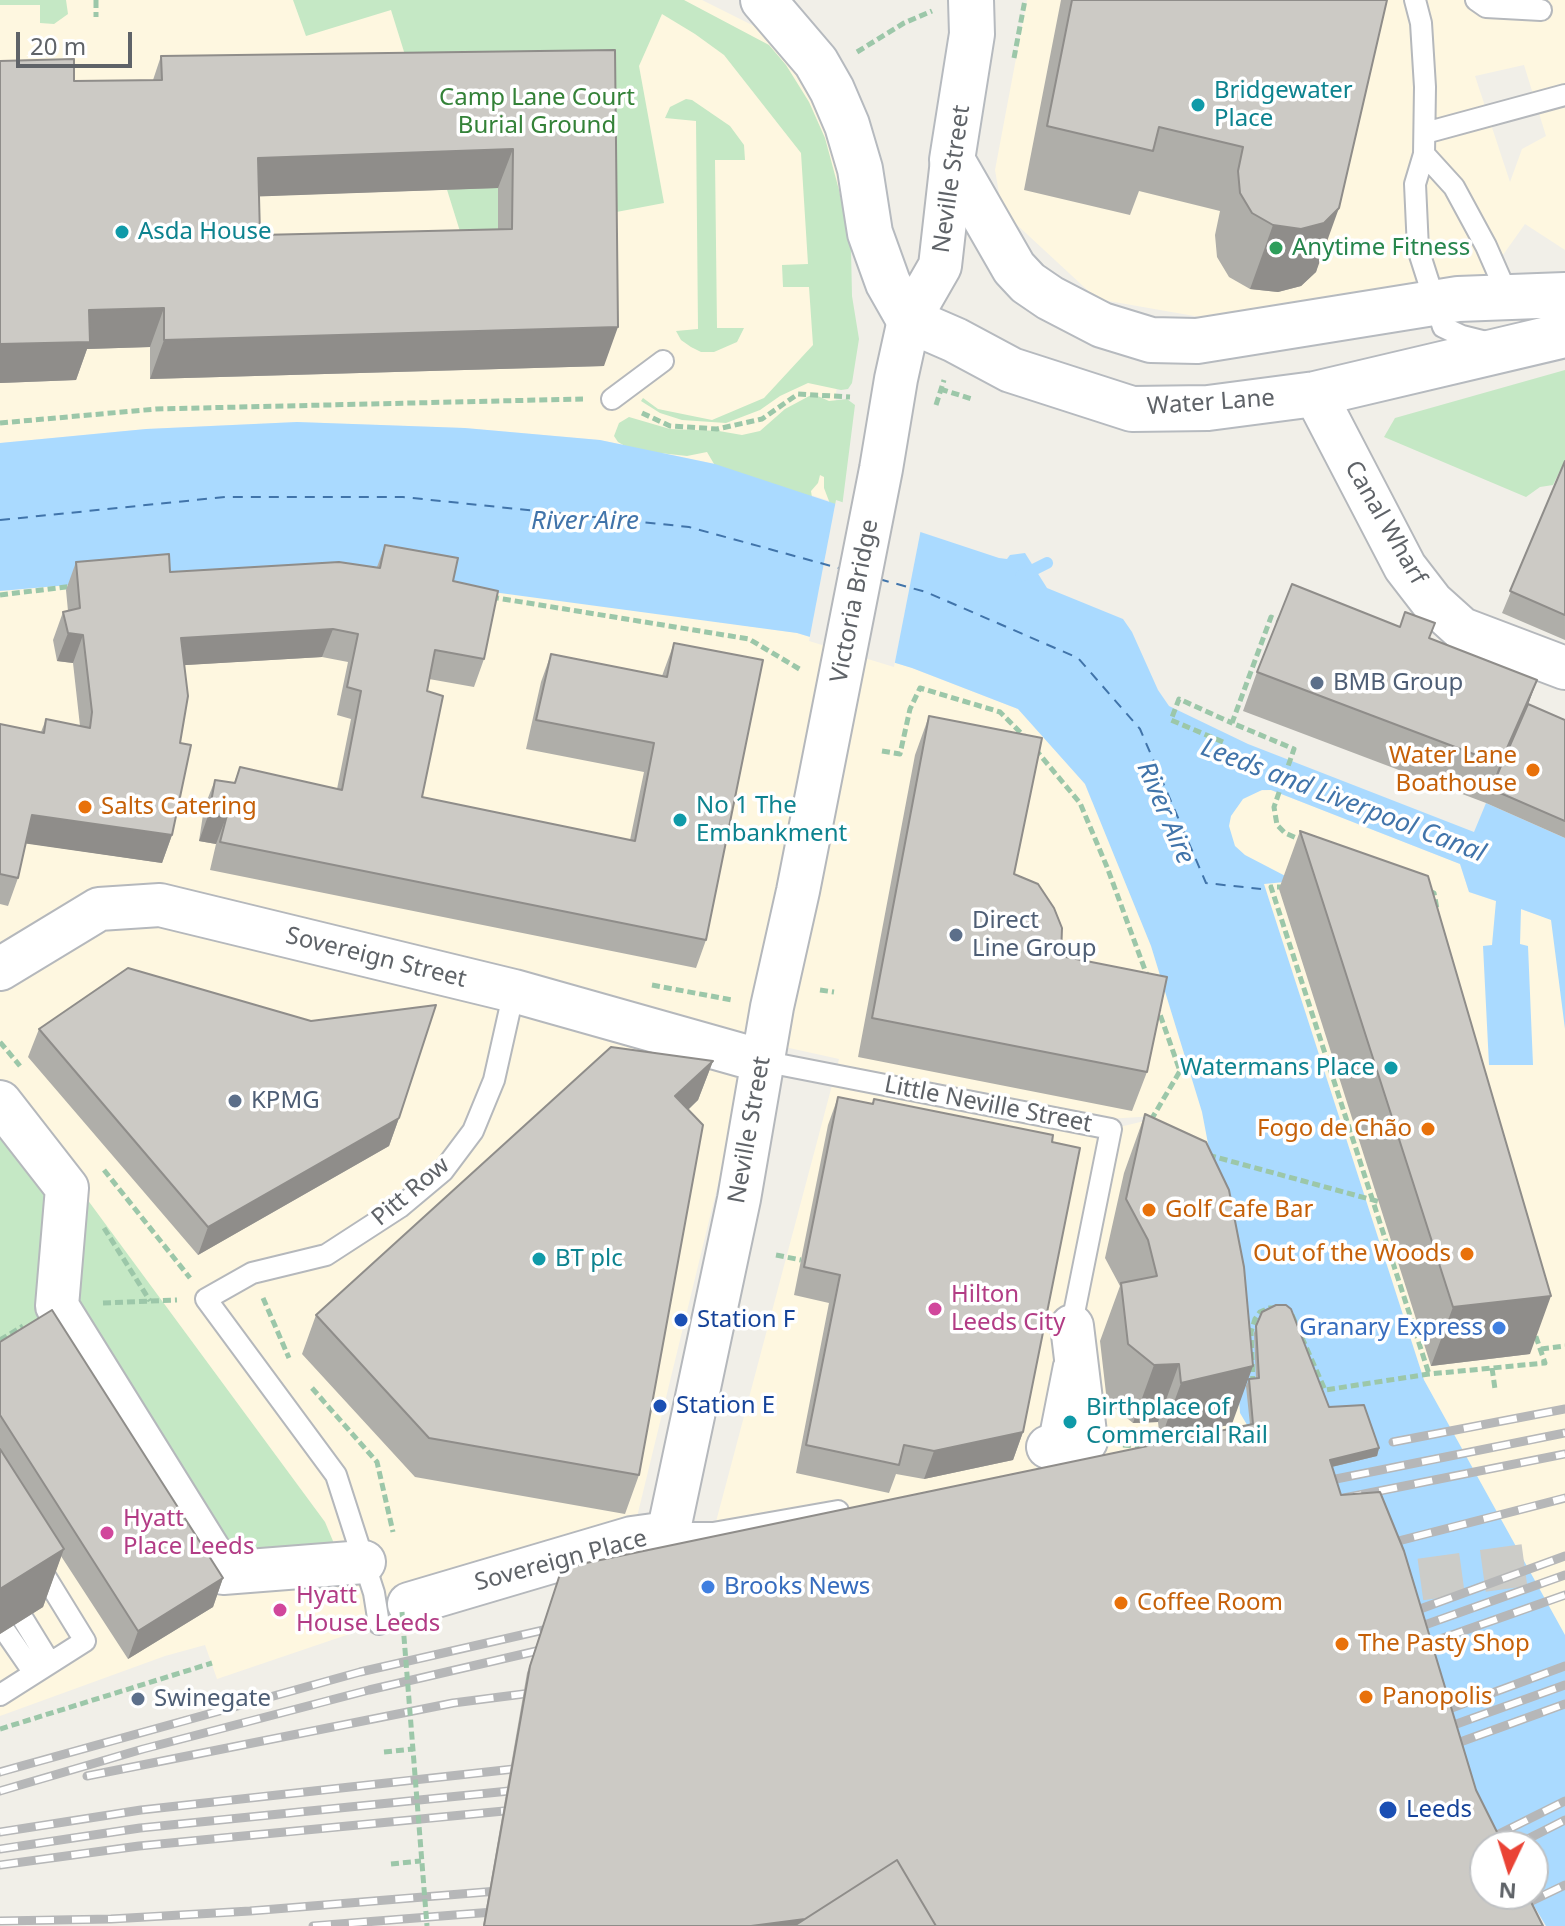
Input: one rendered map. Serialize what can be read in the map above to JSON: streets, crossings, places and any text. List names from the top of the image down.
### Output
{
  "streets": {
    "street": [
      "Neville Street",
      "Water Lane",
      "Canal Wharf",
      "Victoria Bridge",
      "Sovereign Street",
      "Little Neville Street",
      "Sovereign Place"
    ],
    "lane": ["Pitt Row"]
  },
  "crossings": [
    ["Neville Street", "Water Lane"],
    ["Neville Street", "Victoria Bridge"],
    ["Neville Street", "Sovereign Street"],
    ["Neville Street", "Little Neville Street"],
    ["Neville Street", "Sovereign Place"],
    ["Water Lane", "Canal Wharf"],
    ["Sovereign Street", "Little Neville Street"],
    ["Sovereign Street", "Pitt Row"]
  ],
  "water": ["River Aire", "Leeds and Liverpool Canal"],
  "parks": ["Camp Lane Court Burial Ground"],
  "places": [
    "Bridgewater Place",
    "Asda House",
    "Anytime Fitness",
    "BMB Group",
    "Water Lane Boathouse",
    "Salts Catering",
    "No 1 The Embankment",
    "Direct Line Group",
    "Watermans Place",
    "KPMG",
    "Fogo de Chão",
    "Golf Cafe Bar",
    "Out of the Woods",
    "BT plc",
    "Hilton Leeds City",
    "Station F",
    "Granary Express",
    "Station E",
    "Birthplace of Commercial Rail",
    "Hyatt Place Leeds",
    "Brooks News",
    "Coffee Room",
    "Hyatt House Leeds",
    "The Pasty Shop",
    "Panopolis",
    "Swinegate",
    "Leeds"
  ],
  "scale_bar": "20 m",
  "north": "bottom"
}
